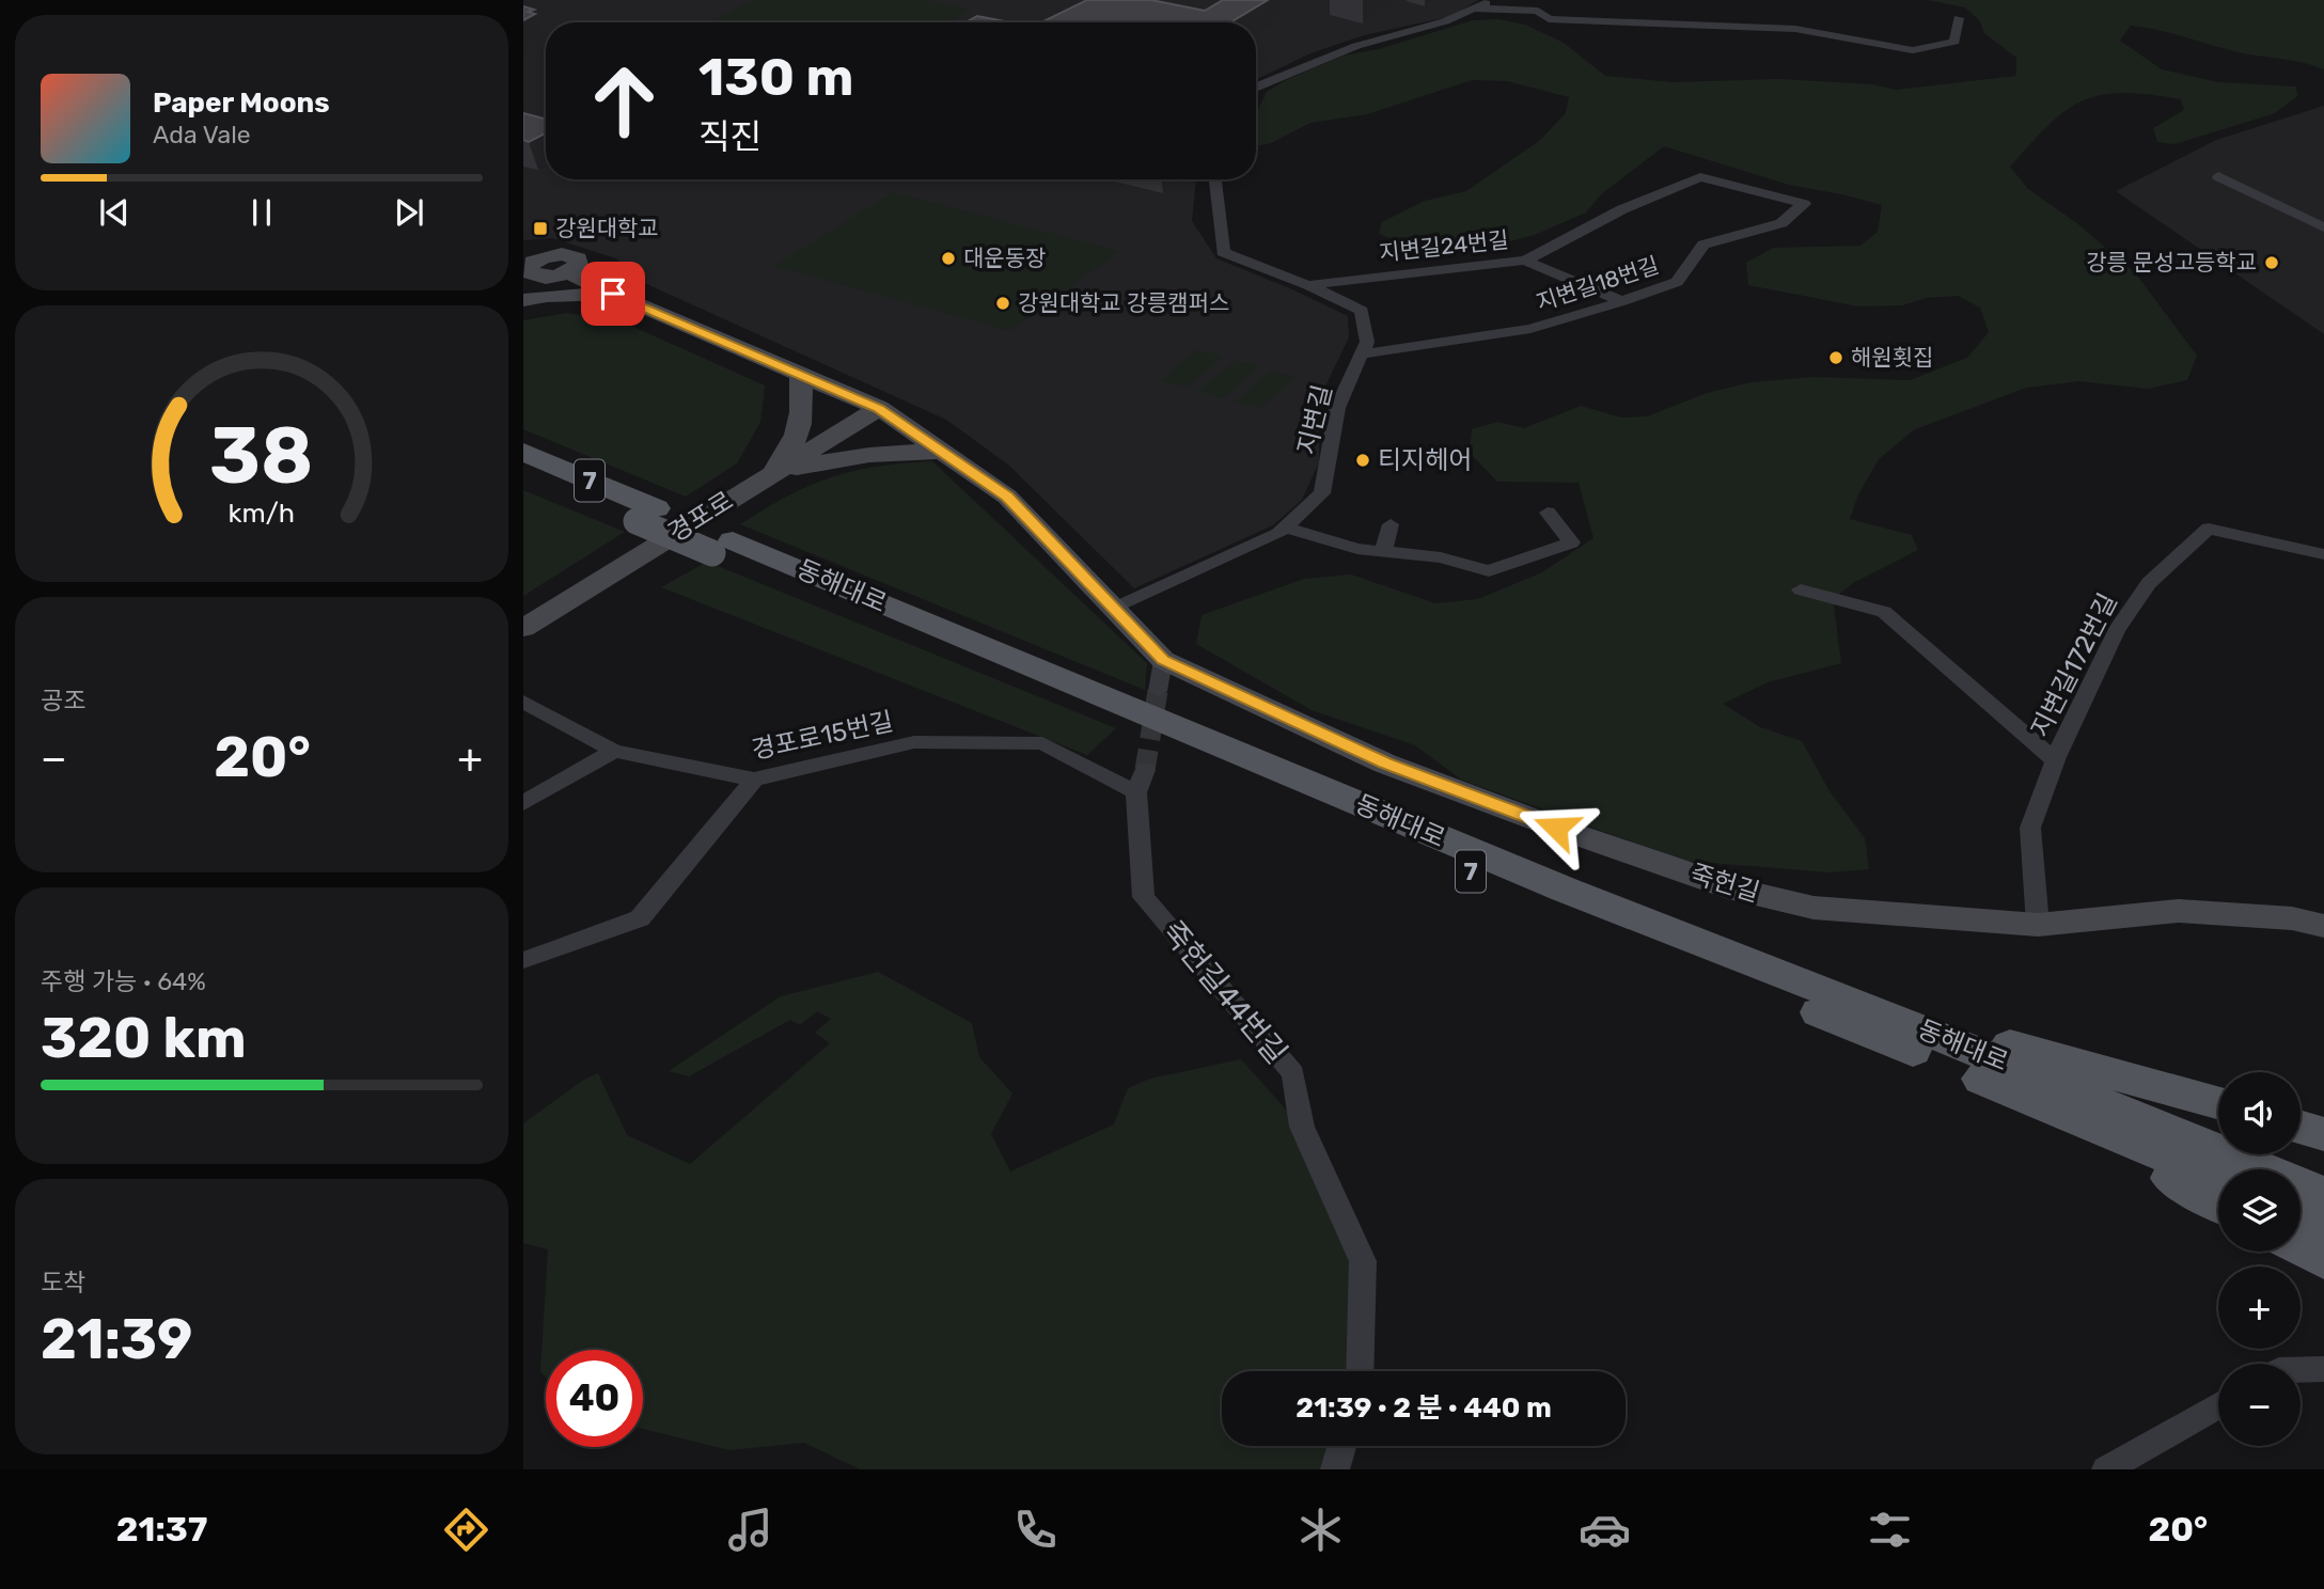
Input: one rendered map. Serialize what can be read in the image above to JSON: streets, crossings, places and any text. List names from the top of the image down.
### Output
{
  "streets": {
    "main road": ["7", "동해대로"],
    "street": [
      "지변길24번길",
      "지변길18번길",
      "지변길",
      "경포로",
      "지변길172번길",
      "경포로15번길",
      "죽헌길",
      "죽헌길44번길"
    ]
  },
  "crossings": [
    ["지변길24번길", "지변길18번길"],
    ["지변길24번길", "지변길"],
    ["지변길18번길", "지변길"],
    ["지변길", "죽헌길"],
    ["지변길172번길", "죽헌길"],
    ["경포로15번길", "죽헌길44번길"]
  ],
  "places": {
    "transit": ["강원대학교"],
    "other": [
      "대운동장",
      "강릉 문성고등학교",
      "강원대학교 강릉캠퍼스",
      "해원횟집",
      "티지헤어"
    ]
  },
  "page": {
    "turn": ["130 m", "직진"],
    "song": ["Paper Moons", "Ada Vale"],
    "tile": [
      "공조",
      ["주행 가능 · 64%", "320 km"],
      ["도착", "21:39"]
    ],
    "heat": ["−", "20°", "+"],
    "map_buttons": ["+", "−"],
    "limit": "40",
    "trip": "21:39 · 2 분 · 440 m",
    "tabs": ["21:37", "20°"],
    "gauge": ["38", "km/h"]
  }
}
